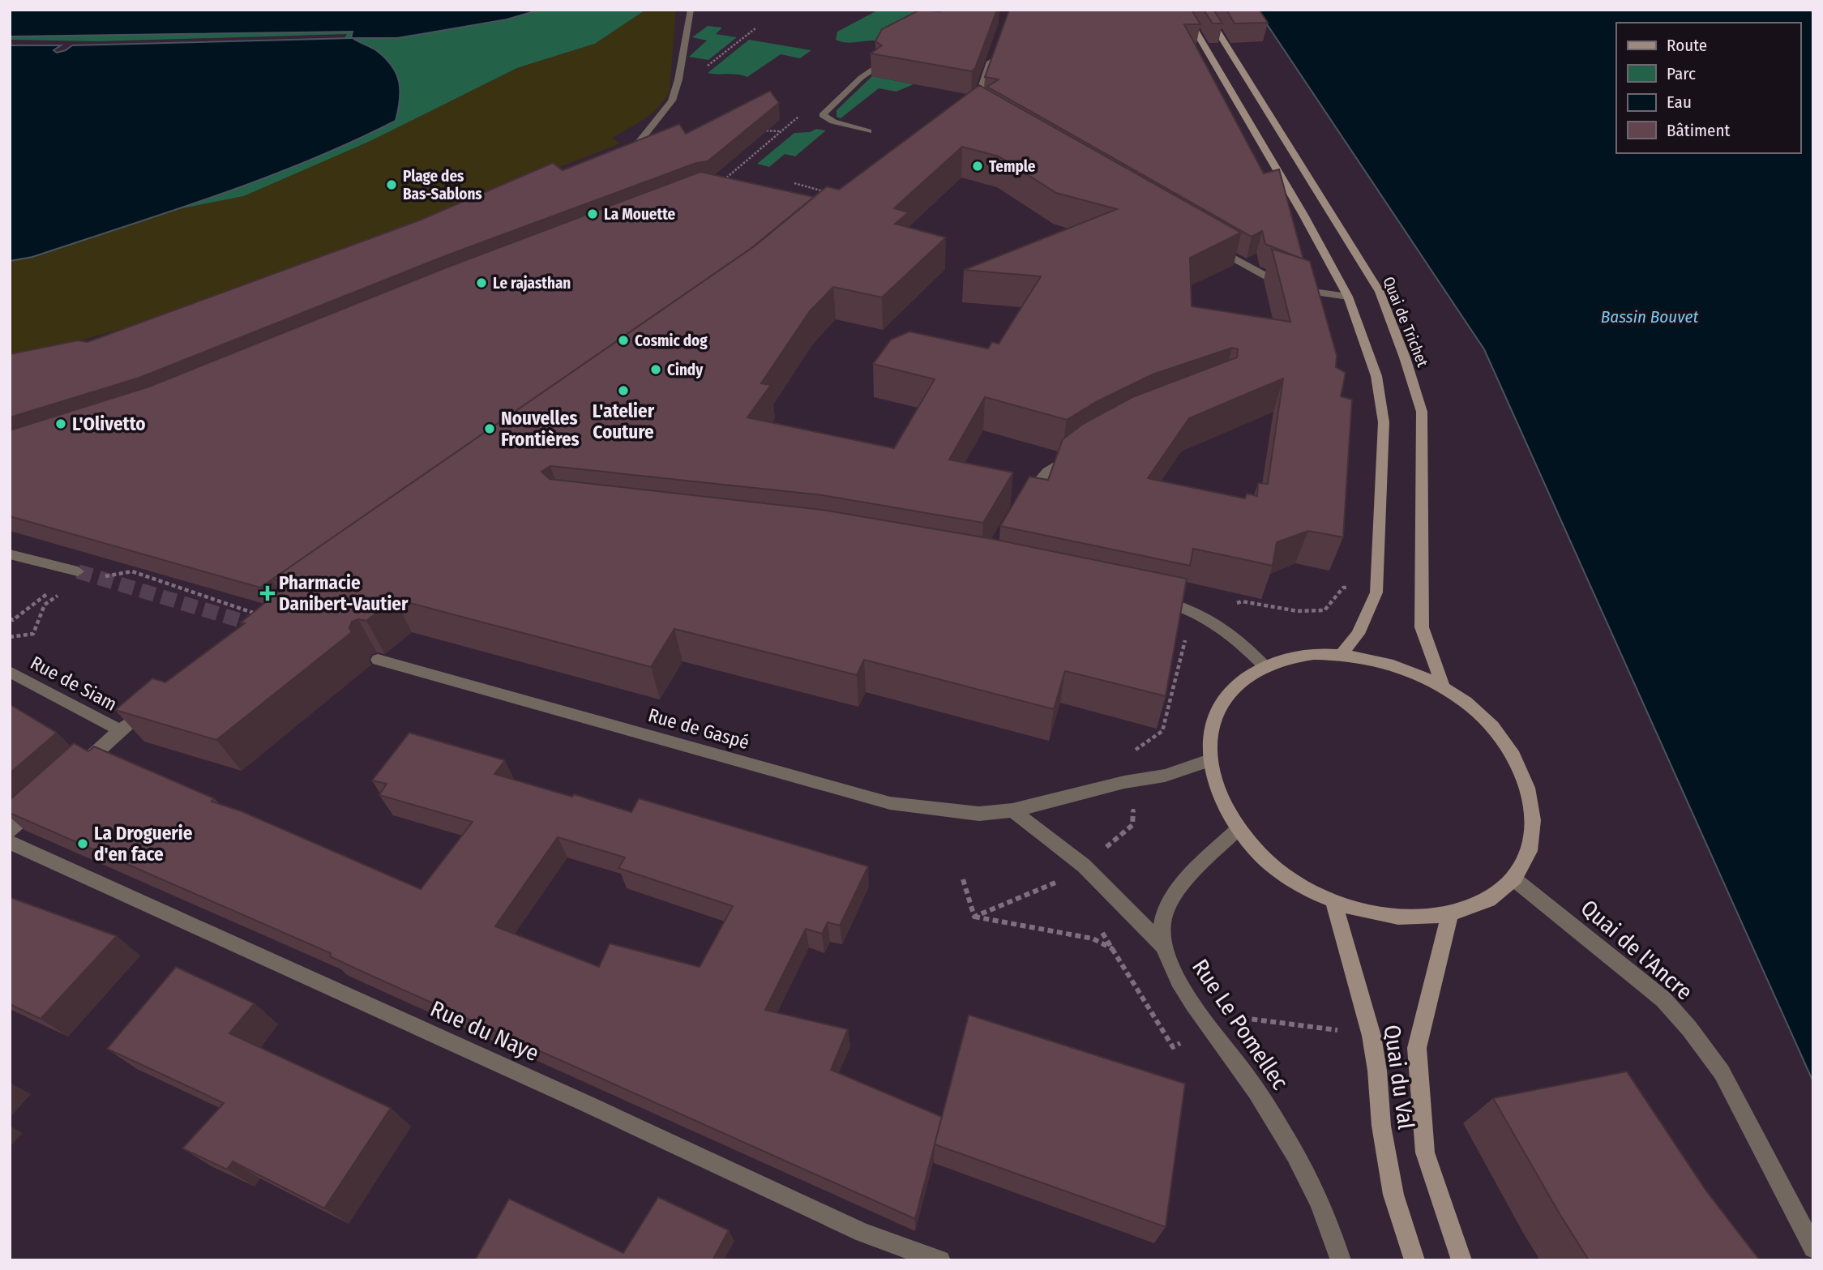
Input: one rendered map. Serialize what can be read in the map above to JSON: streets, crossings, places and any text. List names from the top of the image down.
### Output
{
  "streets": {
    "main road": ["Quai de Trichet", "Quai du Val"],
    "street": [
      "Rue de Siam",
      "Rue de Gaspé",
      "Quai de l'Ancre",
      "Rue Le Pomellec",
      "Rue du Naye"
    ]
  },
  "water": ["Bassin Bouvet"],
  "places": {
    "other": [
      "Temple",
      "Plage des Bas-Sablons",
      "La Mouette",
      "Le rajasthan",
      "Cosmic dog",
      "Cindy",
      "L'atelier Couture",
      "L'Olivetto",
      "Nouvelles Frontières",
      "La Droguerie d'en face"
    ],
    "health": ["Pharmacie Danibert-Vautier"]
  },
  "legend": [
    "Route",
    "Parc",
    "Eau",
    "Bâtiment"
  ]
}
